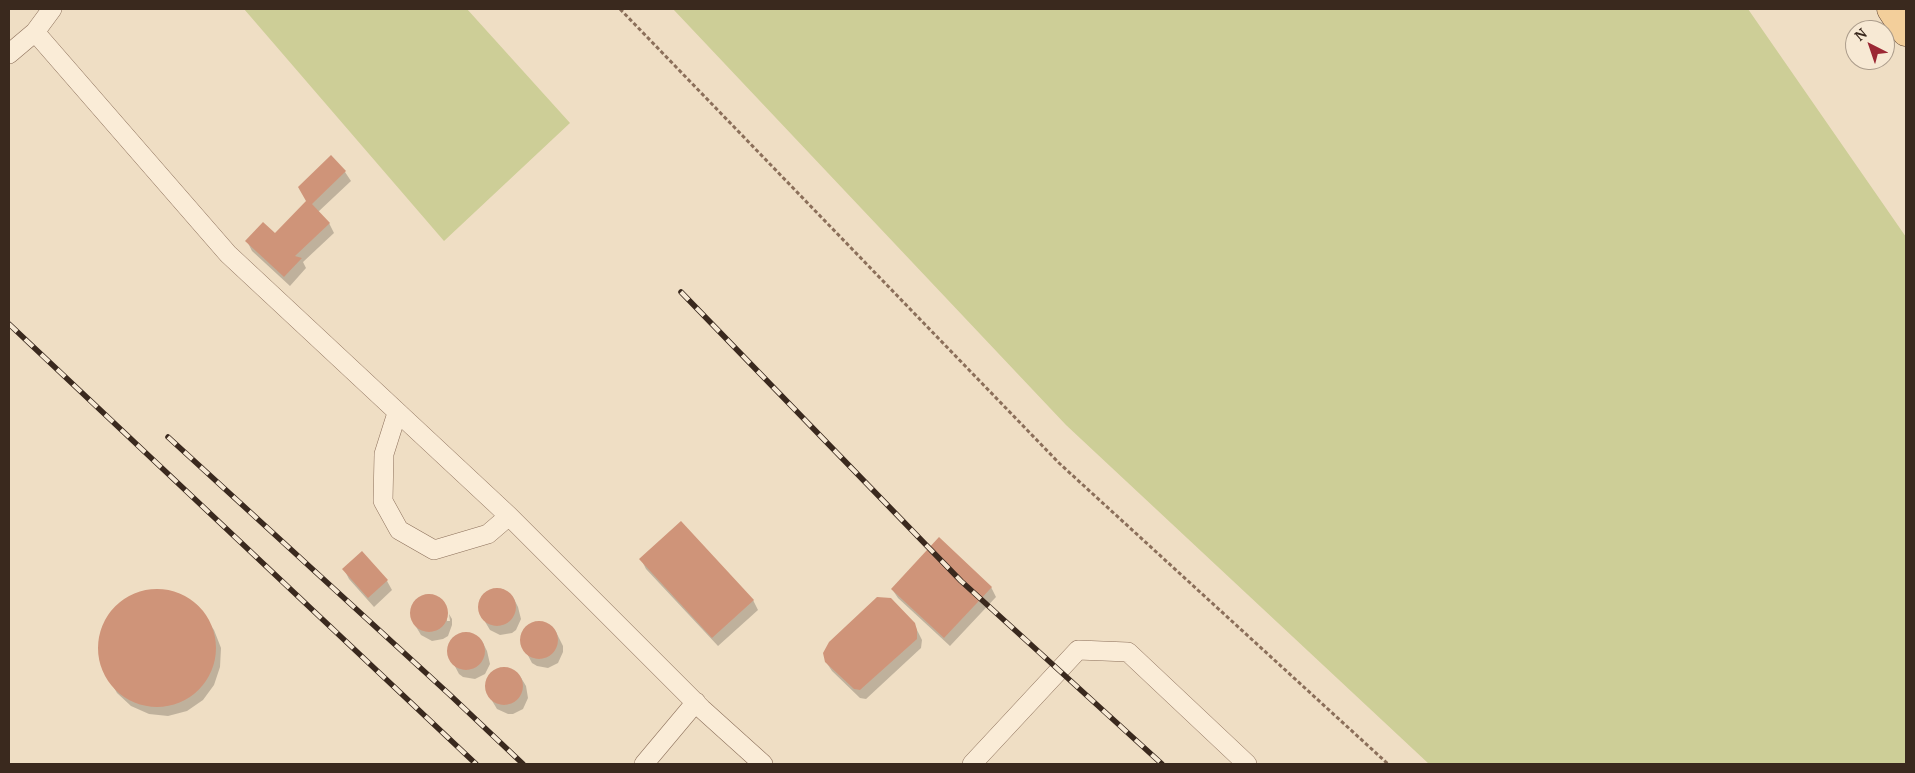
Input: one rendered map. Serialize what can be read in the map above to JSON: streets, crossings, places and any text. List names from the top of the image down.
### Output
{
  "north": "top left"
}
